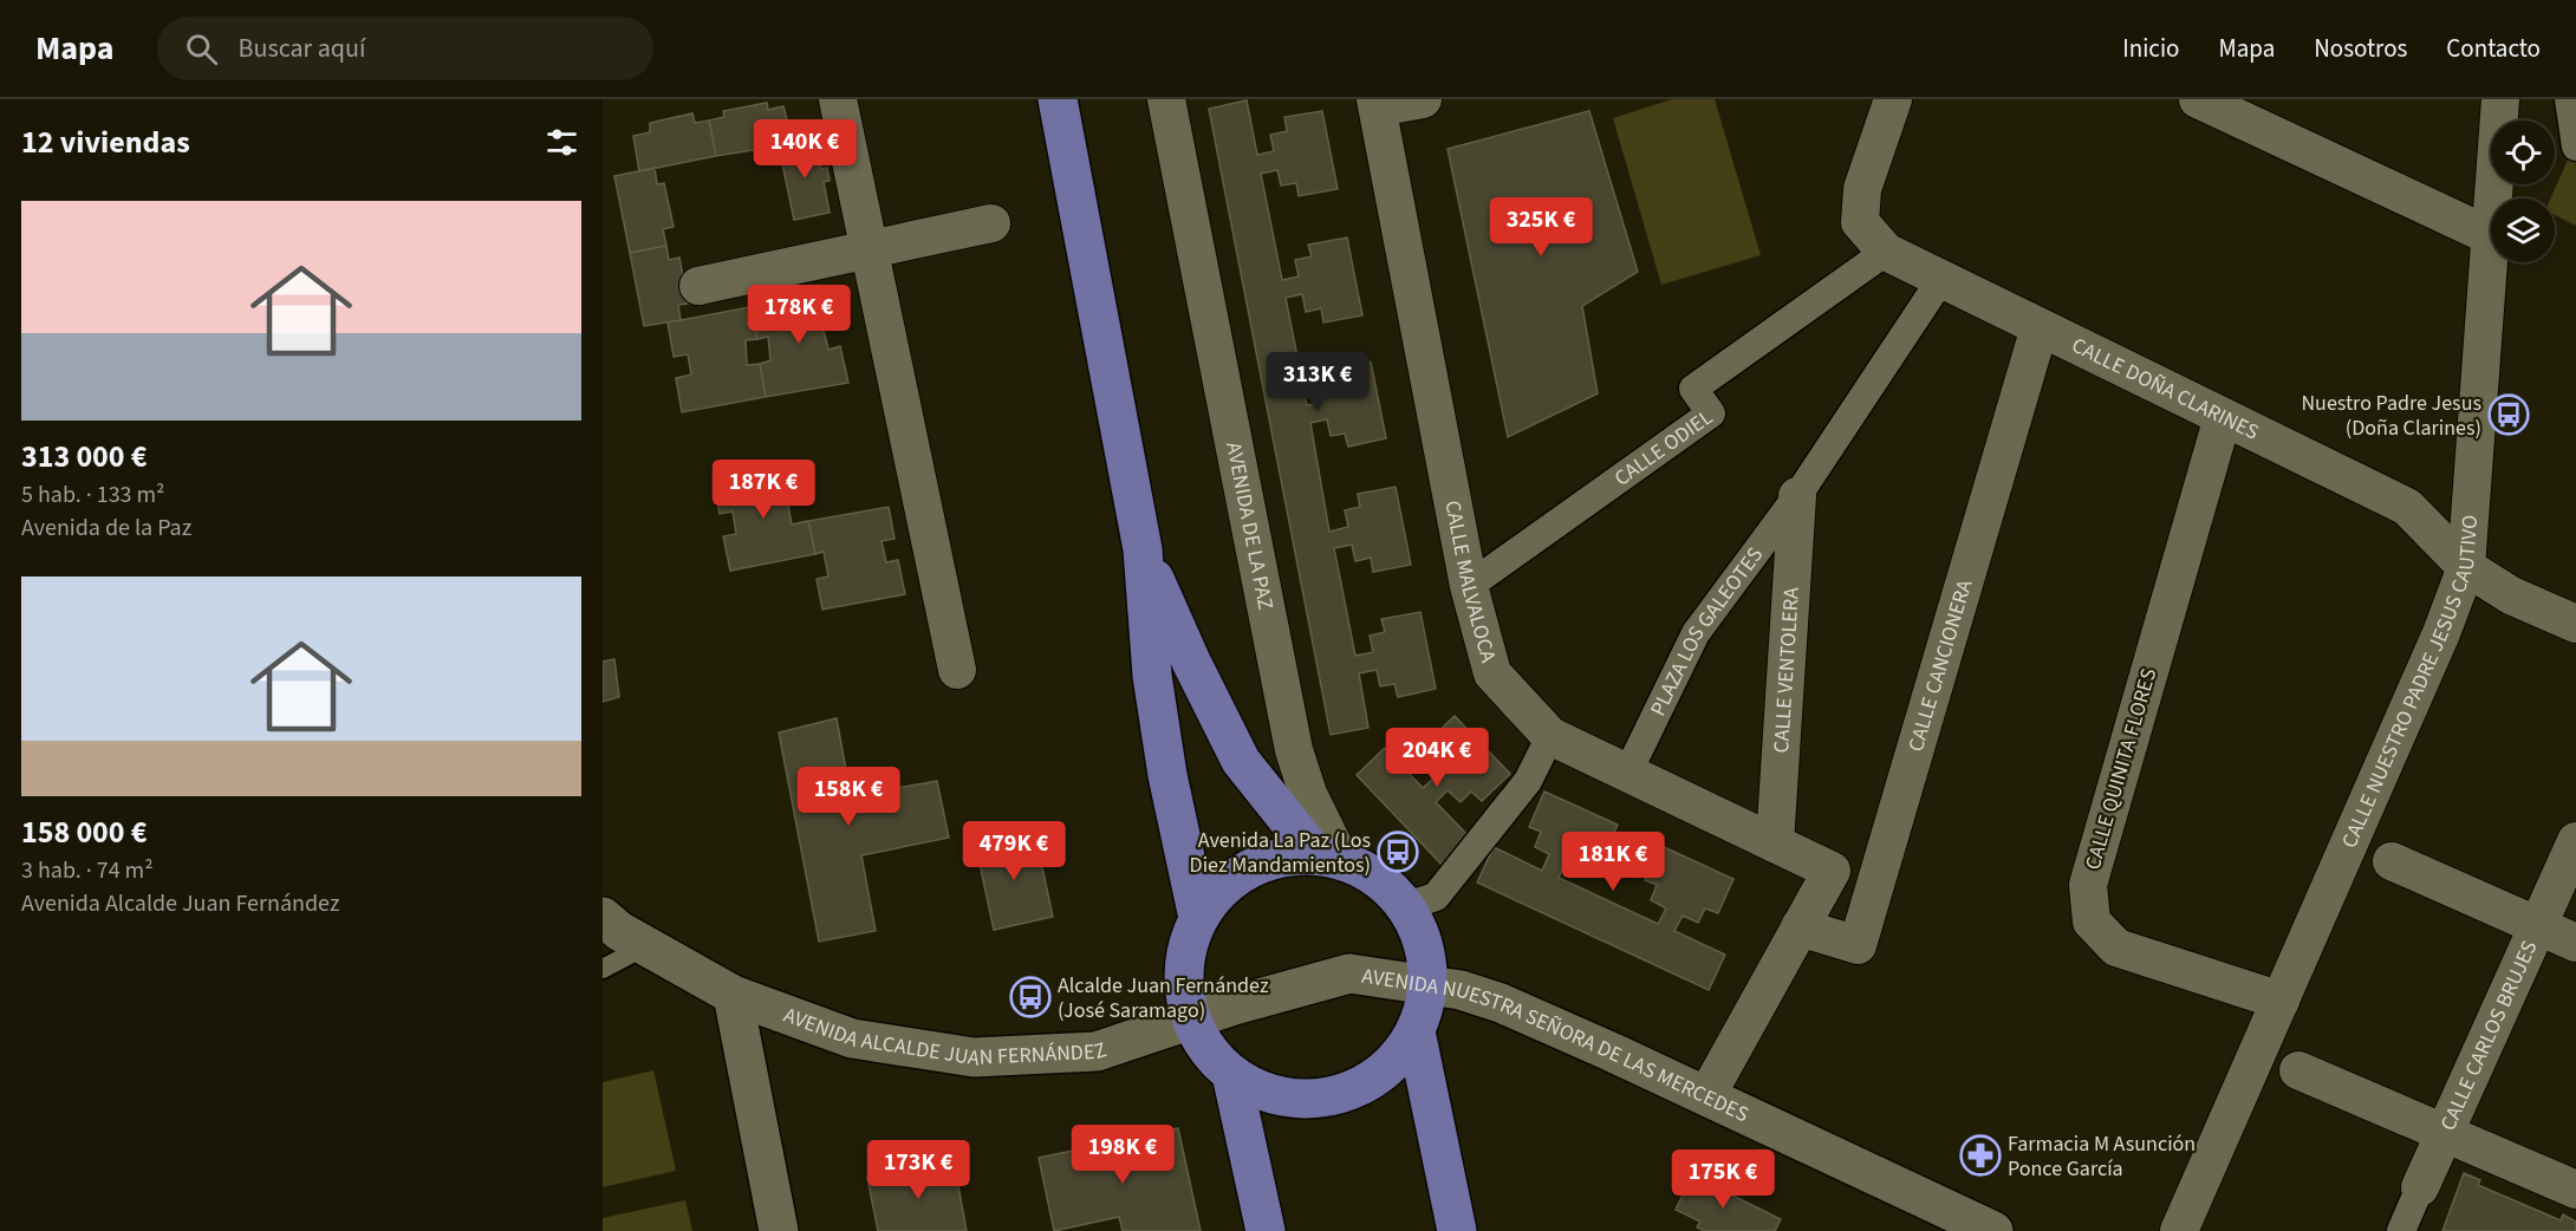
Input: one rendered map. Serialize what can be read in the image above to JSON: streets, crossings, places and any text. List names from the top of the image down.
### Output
{
  "streets": {
    "street": [
      "CALLE DOÑA CLARINES",
      "CALLE ODIEL",
      "AVENIDA DE LA PAZ",
      "CALLE MALVALOCA",
      "PLAZA LOS GALEOTES",
      "CALLE CANCIONERA",
      "CALLE VENTOLERA",
      "CALLE NUESTRO PADRE JESUS CAUTIVO",
      "CALLE QUINITA FLORES",
      "AVENIDA ALCALDE JUAN FERNÁNDEZ",
      "CALLE CARLOS BRUJES",
      "AVENIDA NUESTRA SEÑORA DE LAS MERCEDES"
    ]
  },
  "crossings": [
    ["CALLE DOÑA CLARINES", "CALLE ODIEL"],
    ["CALLE DOÑA CLARINES", "PLAZA LOS GALEOTES"],
    ["CALLE DOÑA CLARINES", "CALLE CANCIONERA"],
    ["CALLE DOÑA CLARINES", "CALLE NUESTRO PADRE JESUS CAUTIVO"],
    ["CALLE DOÑA CLARINES", "CALLE QUINITA FLORES"],
    ["CALLE ODIEL", "CALLE MALVALOCA"],
    ["CALLE MALVALOCA", "PLAZA LOS GALEOTES"],
    ["CALLE MALVALOCA", "CALLE CANCIONERA"],
    ["CALLE MALVALOCA", "CALLE VENTOLERA"],
    ["PLAZA LOS GALEOTES", "CALLE VENTOLERA"],
    ["CALLE NUESTRO PADRE JESUS CAUTIVO", "CALLE QUINITA FLORES"],
    ["AVENIDA ALCALDE JUAN FERNÁNDEZ", "AVENIDA NUESTRA SEÑORA DE LAS MERCEDES"]
  ],
  "places": {
    "bus stop": ["Nuestro Padre Jesus (Doña Clarines)", "Avenida La Paz (Los Diez Mandamientos)", "Alcalde Juan Fernández (José Saramago)"],
    "pharmacy": ["Farmacia M Asunción Ponce García"]
  },
  "page": {
    "header": "Mapa",
    "search": "Buscar aquí",
    "nav": [
      "Inicio",
      "Mapa",
      "Nosotros",
      "Contacto"
    ],
    "heading": "12 viviendas",
    "price": [
      "140K €",
      "325K €",
      "178K €",
      "313K €",
      "187K €",
      "204K €",
      "158K €",
      "479K €",
      "181K €",
      "198K €",
      "173K €",
      "175K €"
    ],
    "list": [
      {
        "name": "313 000 €",
        "note": "5 hab. · 133 m² · Avenida de la Paz"
      },
      {
        "name": "158 000 €",
        "note": "3 hab. · 74 m² · Avenida Alcalde Juan Fernández"
      }
    ]
  }
}
